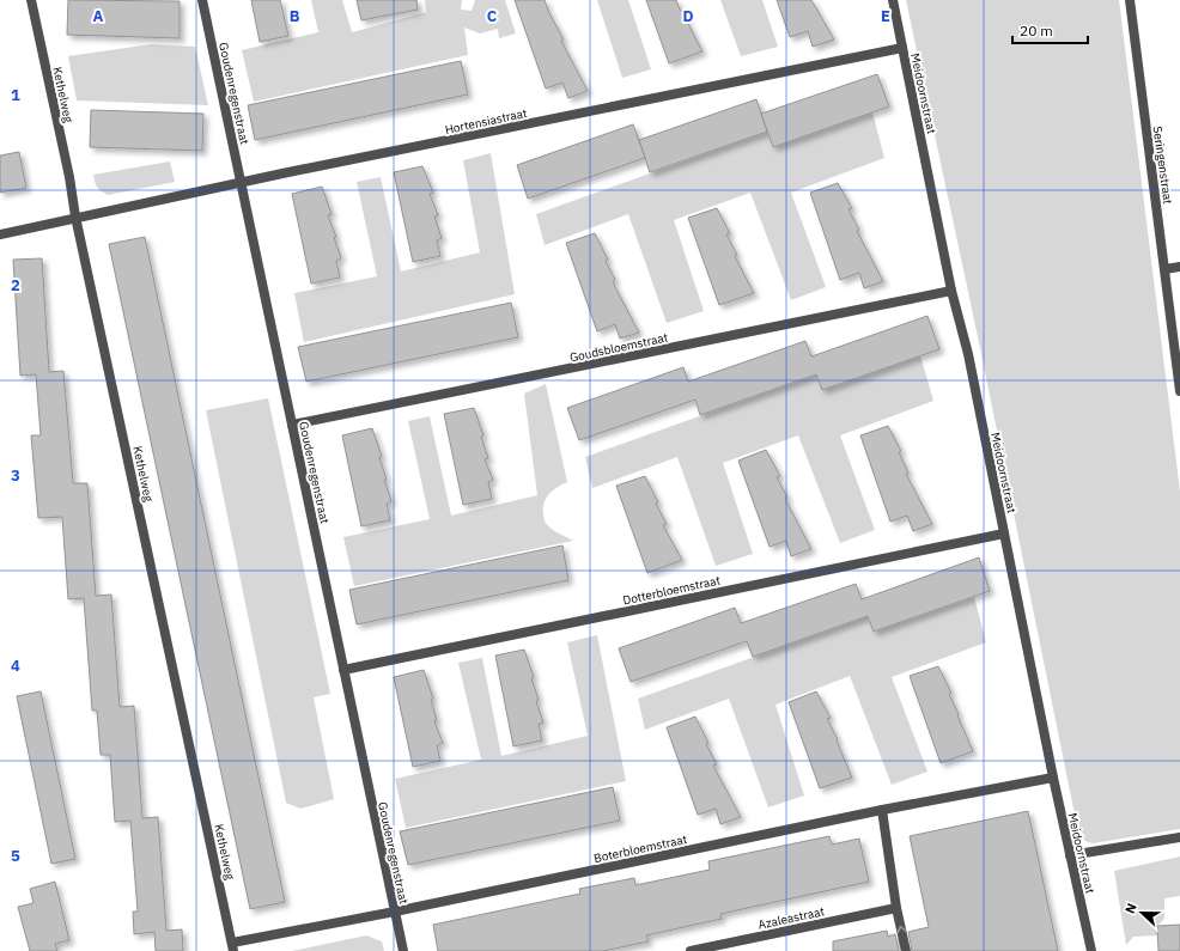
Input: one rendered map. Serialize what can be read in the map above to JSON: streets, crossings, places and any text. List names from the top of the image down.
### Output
{
  "streets": {
    "street": [
      "Goudenregenstraat",
      "Meidoornstraat",
      "Kethelweg",
      "Hortensiastraat",
      "Seringenstraat",
      "Goudsbloemstraat",
      "Dotterbloemstraat",
      "Boterbloemstraat",
      "Azaleastraat"
    ]
  },
  "crossings": [
    ["Goudenregenstraat", "Hortensiastraat"],
    ["Goudenregenstraat", "Goudsbloemstraat"],
    ["Goudenregenstraat", "Dotterbloemstraat"],
    ["Goudenregenstraat", "Boterbloemstraat"],
    ["Meidoornstraat", "Hortensiastraat"],
    ["Meidoornstraat", "Goudsbloemstraat"],
    ["Meidoornstraat", "Dotterbloemstraat"],
    ["Meidoornstraat", "Boterbloemstraat"],
    ["Kethelweg", "Hortensiastraat"],
    ["Kethelweg", "Boterbloemstraat"]
  ],
  "scale_bar": "20 m",
  "north": "left",
  "grid": {
    "columns": [
      "A",
      "B",
      "C",
      "D",
      "E"
    ],
    "rows": [
      "1",
      "2",
      "3",
      "4",
      "5"
    ]
  }
}
